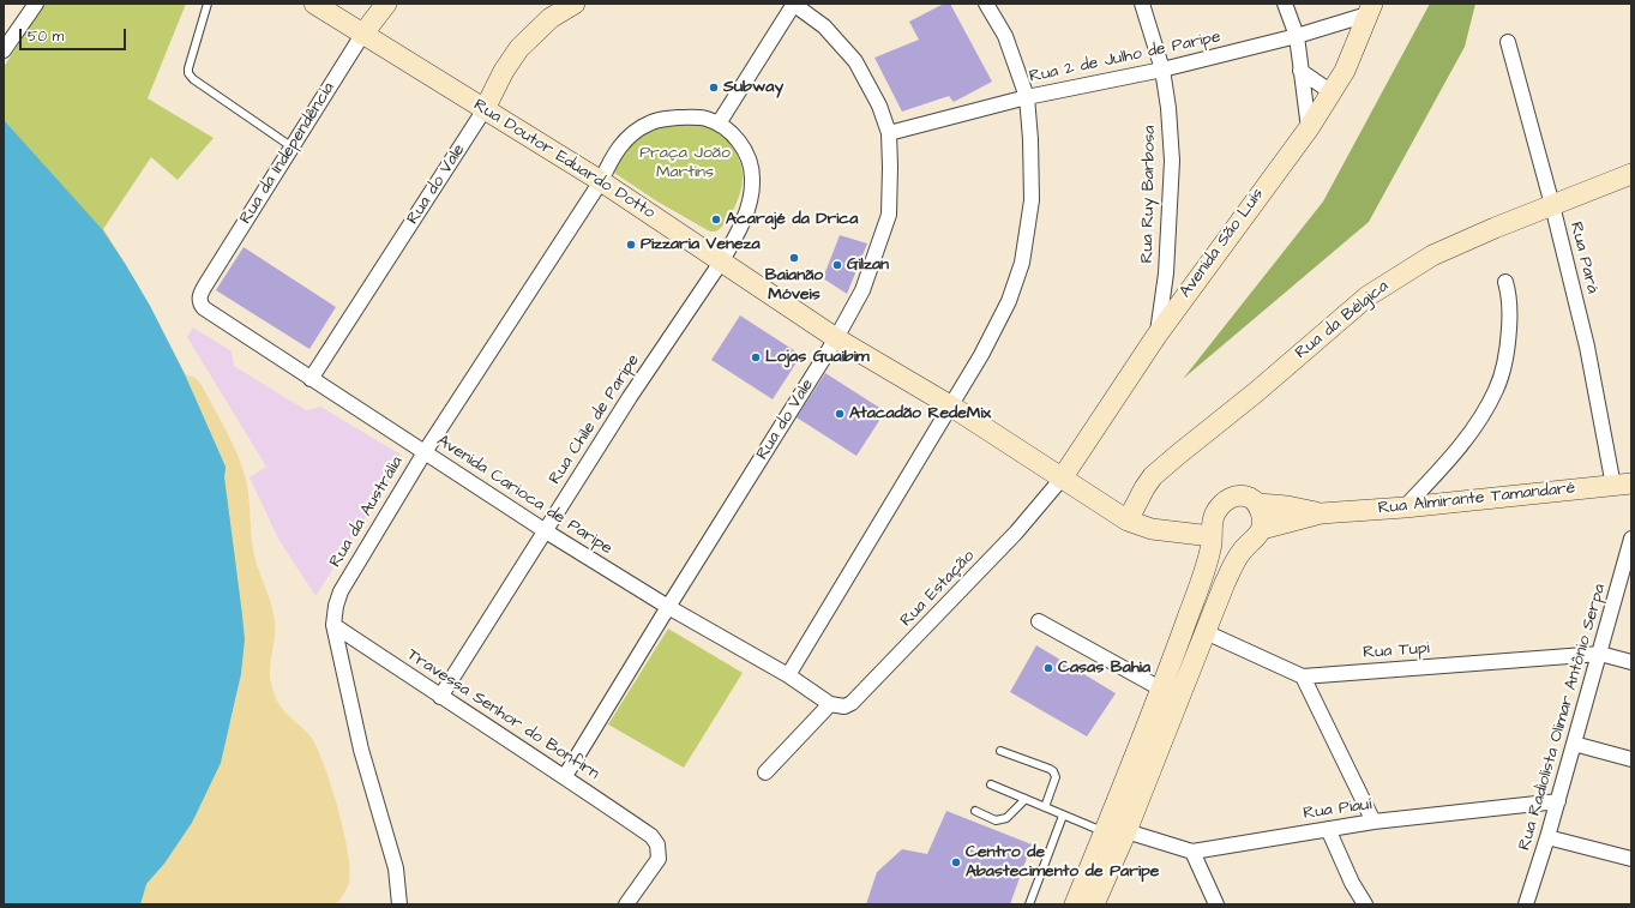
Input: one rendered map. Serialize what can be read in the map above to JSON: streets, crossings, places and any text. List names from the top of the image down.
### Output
{
  "streets": {
    "main road": [
      "Rua da Independência",
      "Rua Doutor Eduardo Dotto",
      "Rua do Vale",
      "Avenida São Luís",
      "Rua da Bélgica",
      "Rua Almirante Tamandaré"
    ],
    "street": [
      "Rua 2 de Julho de Paripe",
      "Rua Ruy Barbosa",
      "Rua Pará",
      "Rua Chile de Paripe",
      "Avenida Carioca de Paripe",
      "Rua da Austrália",
      "Rua Estação",
      "Rua Tupi",
      "Travessa Senhor do Bonfirn",
      "Rua Radiolista Olimar Antônio Serpa",
      "Rua Piauí"
    ]
  },
  "crossings": [
    ["Rua 2 de Julho de Paripe", "Rua do Vale"],
    ["Rua 2 de Julho de Paripe", "Rua Ruy Barbosa"],
    ["Rua 2 de Julho de Paripe", "Avenida São Luís"],
    ["Rua da Independência", "Rua Doutor Eduardo Dotto"],
    ["Rua da Independência", "Avenida Carioca de Paripe"],
    ["Rua Doutor Eduardo Dotto", "Rua do Vale"],
    ["Rua Doutor Eduardo Dotto", "Avenida São Luís"],
    ["Rua Doutor Eduardo Dotto", "Rua da Bélgica"],
    ["Rua Doutor Eduardo Dotto", "Rua Chile de Paripe"],
    ["Rua Doutor Eduardo Dotto", "Rua Almirante Tamandaré"],
    ["Rua Doutor Eduardo Dotto", "Rua da Austrália"],
    ["Rua Doutor Eduardo Dotto", "Rua Estação"],
    ["Rua do Vale", "Avenida Carioca de Paripe"],
    ["Rua do Vale", "Travessa Senhor do Bonfirn"],
    ["Rua Ruy Barbosa", "Avenida São Luís"],
    ["Avenida São Luís", "Rua Estação"],
    ["Rua Pará", "Rua da Bélgica"],
    ["Rua Pará", "Rua Almirante Tamandaré"],
    ["Rua Chile de Paripe", "Avenida Carioca de Paripe"],
    ["Rua Chile de Paripe", "Travessa Senhor do Bonfirn"],
    ["Avenida Carioca de Paripe", "Rua da Austrália"],
    ["Avenida Carioca de Paripe", "Rua Estação"],
    ["Rua da Austrália", "Travessa Senhor do Bonfirn"],
    ["Rua Tupi", "Rua Radiolista Olimar Antônio Serpa"],
    ["Rua Radiolista Olimar Antônio Serpa", "Rua Piauí"]
  ],
  "parks": ["Praça João Martins"],
  "places": [
    "Subway",
    "Acarajé da Drica",
    "Pizzaria Veneza",
    "Baianão Móveis",
    "Gilzan",
    "Lojas Guaibim",
    "Atacadão RedeMix",
    "Casas Bahia",
    "Centro de Abastecimento de Paripe"
  ],
  "scale_bar": "50 m"
}
